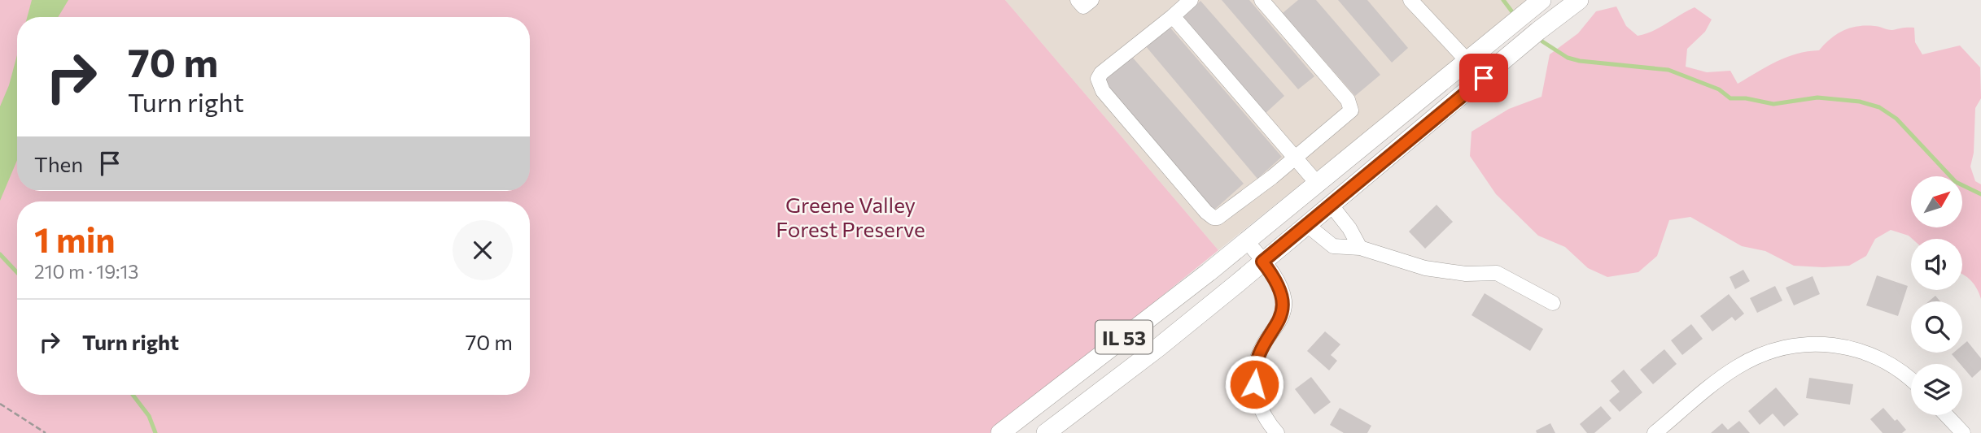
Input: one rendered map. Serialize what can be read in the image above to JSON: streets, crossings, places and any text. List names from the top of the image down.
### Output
{
  "streets": {
    "main road": ["IL 53"]
  },
  "parks": ["Greene Valley Forest Preserve"],
  "north": "top right",
  "page": {
    "turn": ["70 m", "Turn right"],
    "then": "Then",
    "heading": ["1 min", "210 m · 19:13"],
    "list": [
      {
        "name": "Turn right",
        "value": "70 m"
      }
    ]
  }
}
